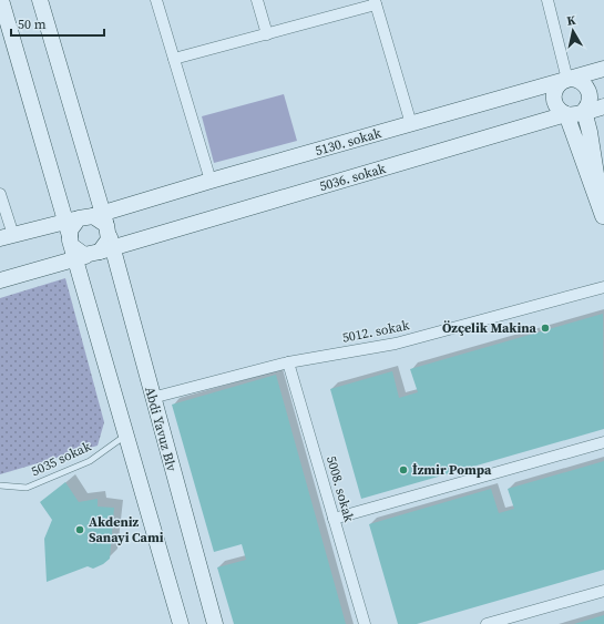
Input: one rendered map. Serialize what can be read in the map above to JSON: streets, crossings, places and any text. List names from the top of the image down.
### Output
{
  "streets": {
    "main road": ["5130. sokak", "5036. sokak", "Abdi Yavuz Blv"],
    "street": ["5012. sokak", "5008. sokak"],
    "lane": ["5035 sokak"]
  },
  "crossings": [
    ["5130. sokak", "5036. sokak"],
    ["5130. sokak", "Abdi Yavuz Blv"],
    ["5036. sokak", "Abdi Yavuz Blv"],
    ["5012. sokak", "Abdi Yavuz Blv"],
    ["5012. sokak", "5008. sokak"]
  ],
  "places": ["Özçelik Makina", "İzmir Pompa", "Akdeniz Sanayi Cami"],
  "scale_bar": "50 m",
  "north": "top"
}
